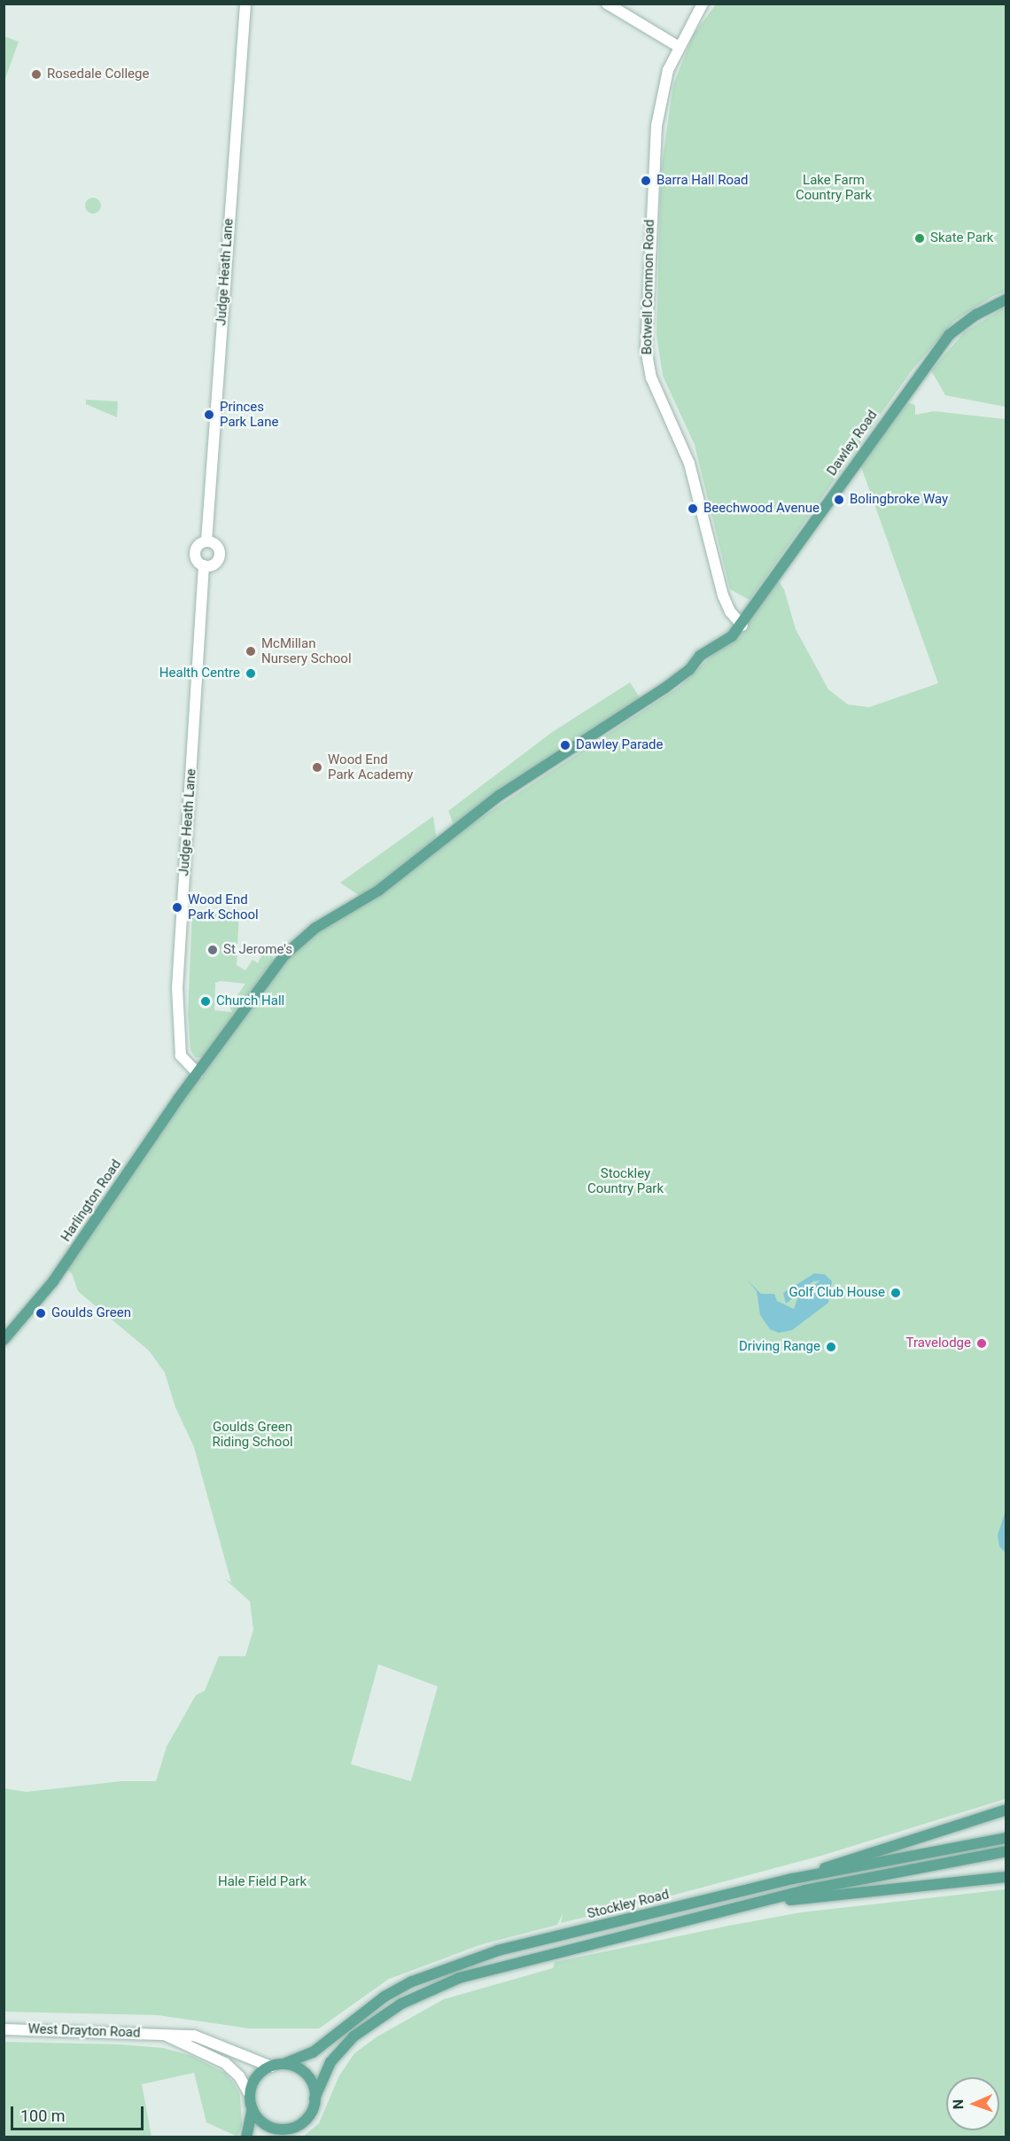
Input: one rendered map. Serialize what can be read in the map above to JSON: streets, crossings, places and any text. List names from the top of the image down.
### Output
{
  "streets": {
    "main road": ["Dawley Road", "Harlington Road", "Stockley Road"],
    "street": ["Judge Heath Lane", "Botwell Common Road", "West Drayton Road"]
  },
  "crossings": [
    ["Judge Heath Lane", "Dawley Road"],
    ["Judge Heath Lane", "Harlington Road"],
    ["Botwell Common Road", "Dawley Road"],
    ["Dawley Road", "Harlington Road"],
    ["Stockley Road", "West Drayton Road"]
  ],
  "parks": [
    "Lake Farm Country Park",
    "Stockley Country Park",
    "Goulds Green Riding School",
    "Hale Field Park"
  ],
  "places": [
    "Rosedale College",
    "Barra Hall Road",
    "Skate Park",
    "Princes Park Lane",
    "Bolingbroke Way",
    "Beechwood Avenue",
    "McMillan Nursery School",
    "Health Centre",
    "Dawley Parade",
    "Wood End Park Academy",
    "Wood End Park School",
    "St Jerome's",
    "Church Hall",
    "Golf Club House",
    "Goulds Green",
    "Travelodge",
    "Driving Range"
  ],
  "scale_bar": "100 m",
  "north": "left"
}
